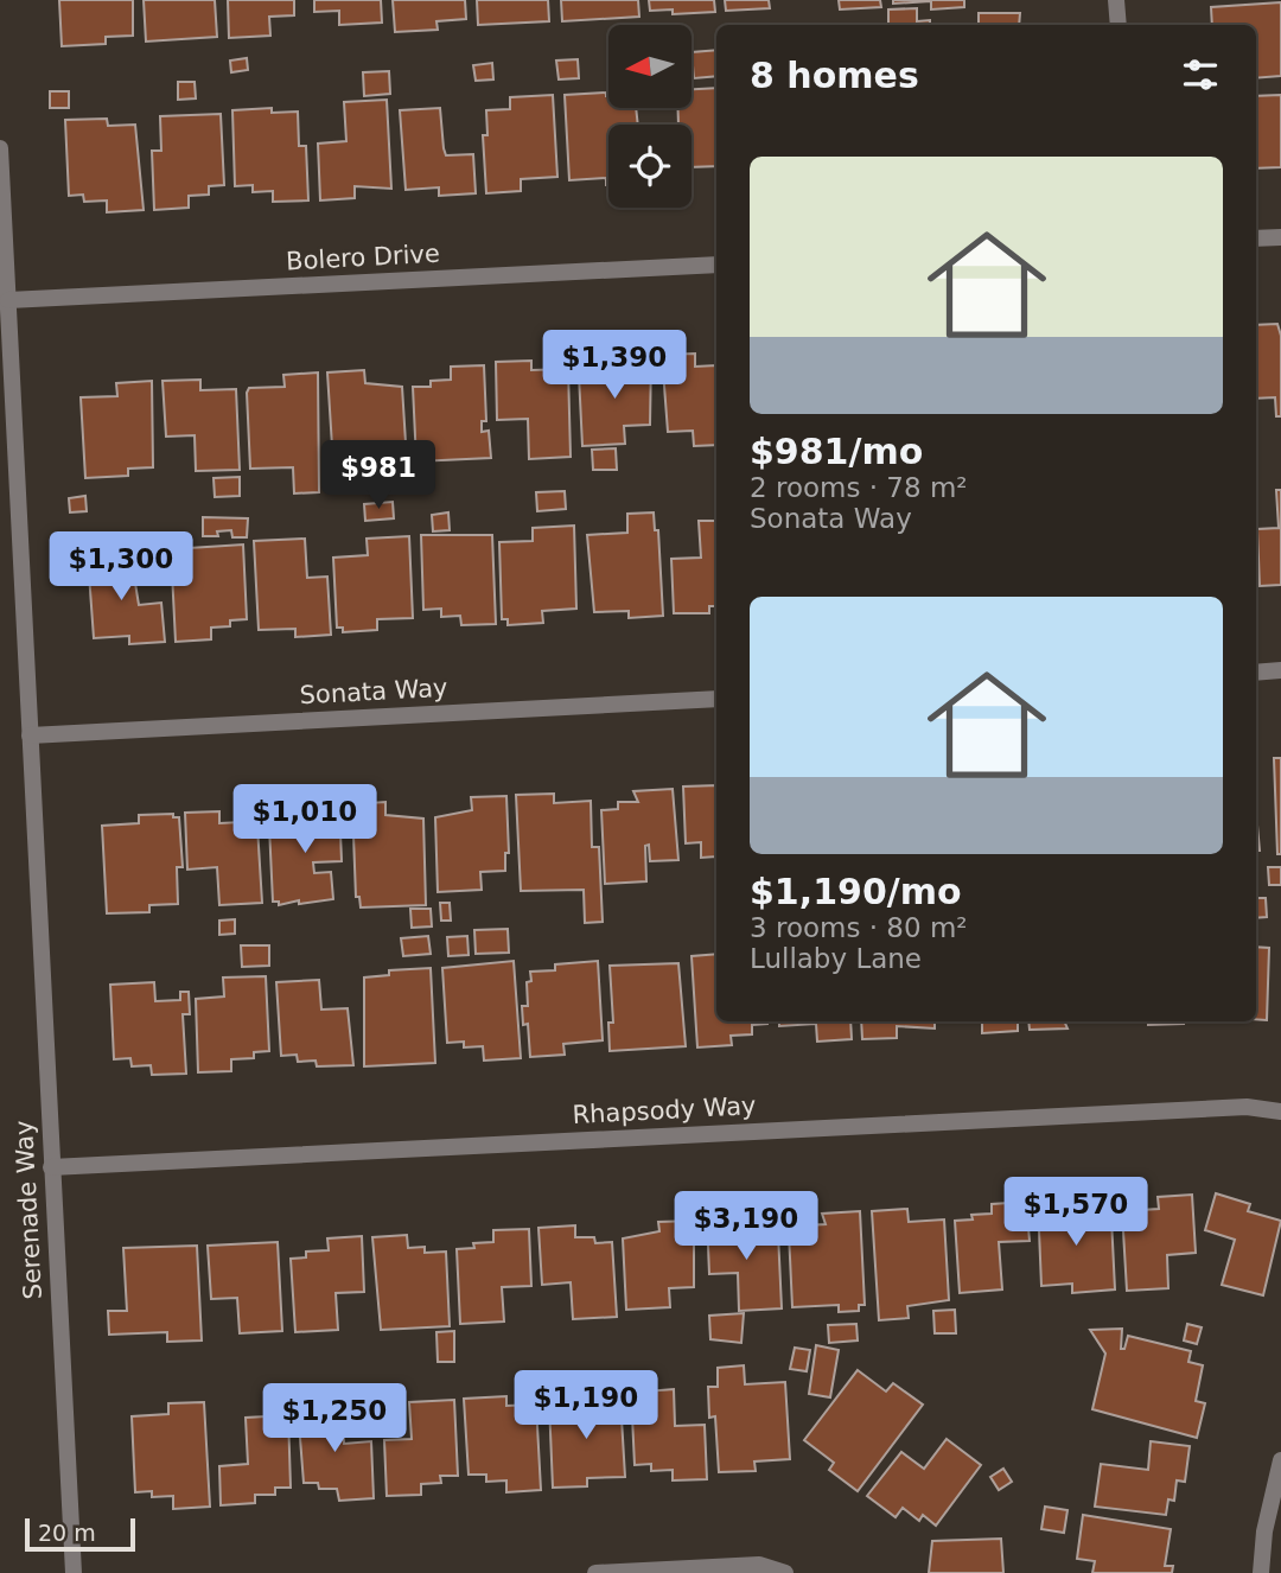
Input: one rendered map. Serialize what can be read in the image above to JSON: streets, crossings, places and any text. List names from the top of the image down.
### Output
{
  "streets": {
    "street": [
      "Bolero Drive",
      "Sonata Way",
      "Rhapsody Way",
      "Serenade Way"
    ]
  },
  "crossings": [
    ["Bolero Drive", "Serenade Way"],
    ["Sonata Way", "Serenade Way"],
    ["Rhapsody Way", "Serenade Way"]
  ],
  "scale_bar": "20 m",
  "north": "left",
  "page": {
    "heading": "8 homes",
    "list": [
      {
        "name": "$981/mo",
        "note": "2 rooms · 78 m² · Sonata Way"
      },
      {
        "name": "$1,190/mo",
        "note": "3 rooms · 80 m² · Lullaby Lane"
      }
    ],
    "price": [
      "$1,390",
      "$981",
      "$1,300",
      "$1,010",
      "$1,570",
      "$3,190",
      "$1,190",
      "$1,250"
    ],
    "scale": "20 m"
  }
}
